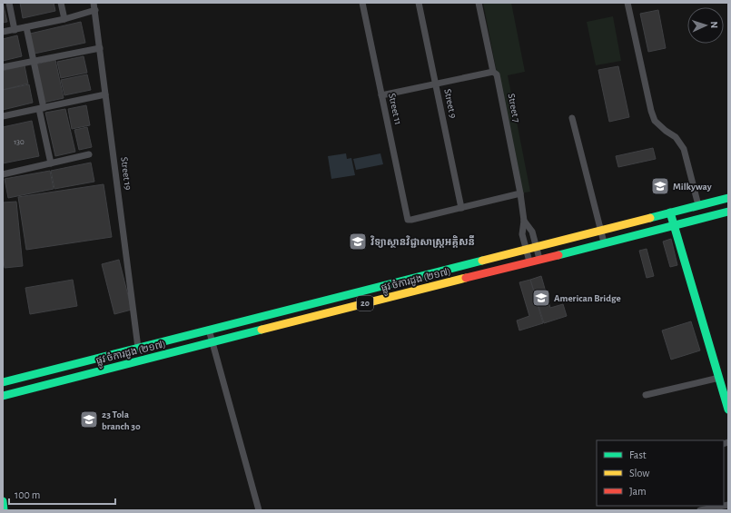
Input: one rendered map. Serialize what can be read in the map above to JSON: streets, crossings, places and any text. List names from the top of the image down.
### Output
{
  "streets": {
    "main road": ["ផ្លូវ ចំការដូង (២១៧)", "20"],
    "street": [
      "Street 9",
      "Street 7",
      "Street 11",
      "Street 19"
    ]
  },
  "crossings": [
    ["Street 9", "Street 11"],
    ["Street 7", "ផ្លូវ ចំការដូង (២១៧)"],
    ["Street 19", "ផ្លូវ ចំការដូង (២១៧)"]
  ],
  "places": {
    "school or university": [
      "Milkyway",
      "វិទ្យាស្ថានវិជ្ជាសាស្រ្តអគ្គិសនី",
      "American Bridge",
      "23 Tola branch 30"
    ]
  },
  "house_numbers": ["130"],
  "legend": ["Fast", "Slow", "Jam"],
  "scale_bar": "100 m",
  "north": "right"
}
